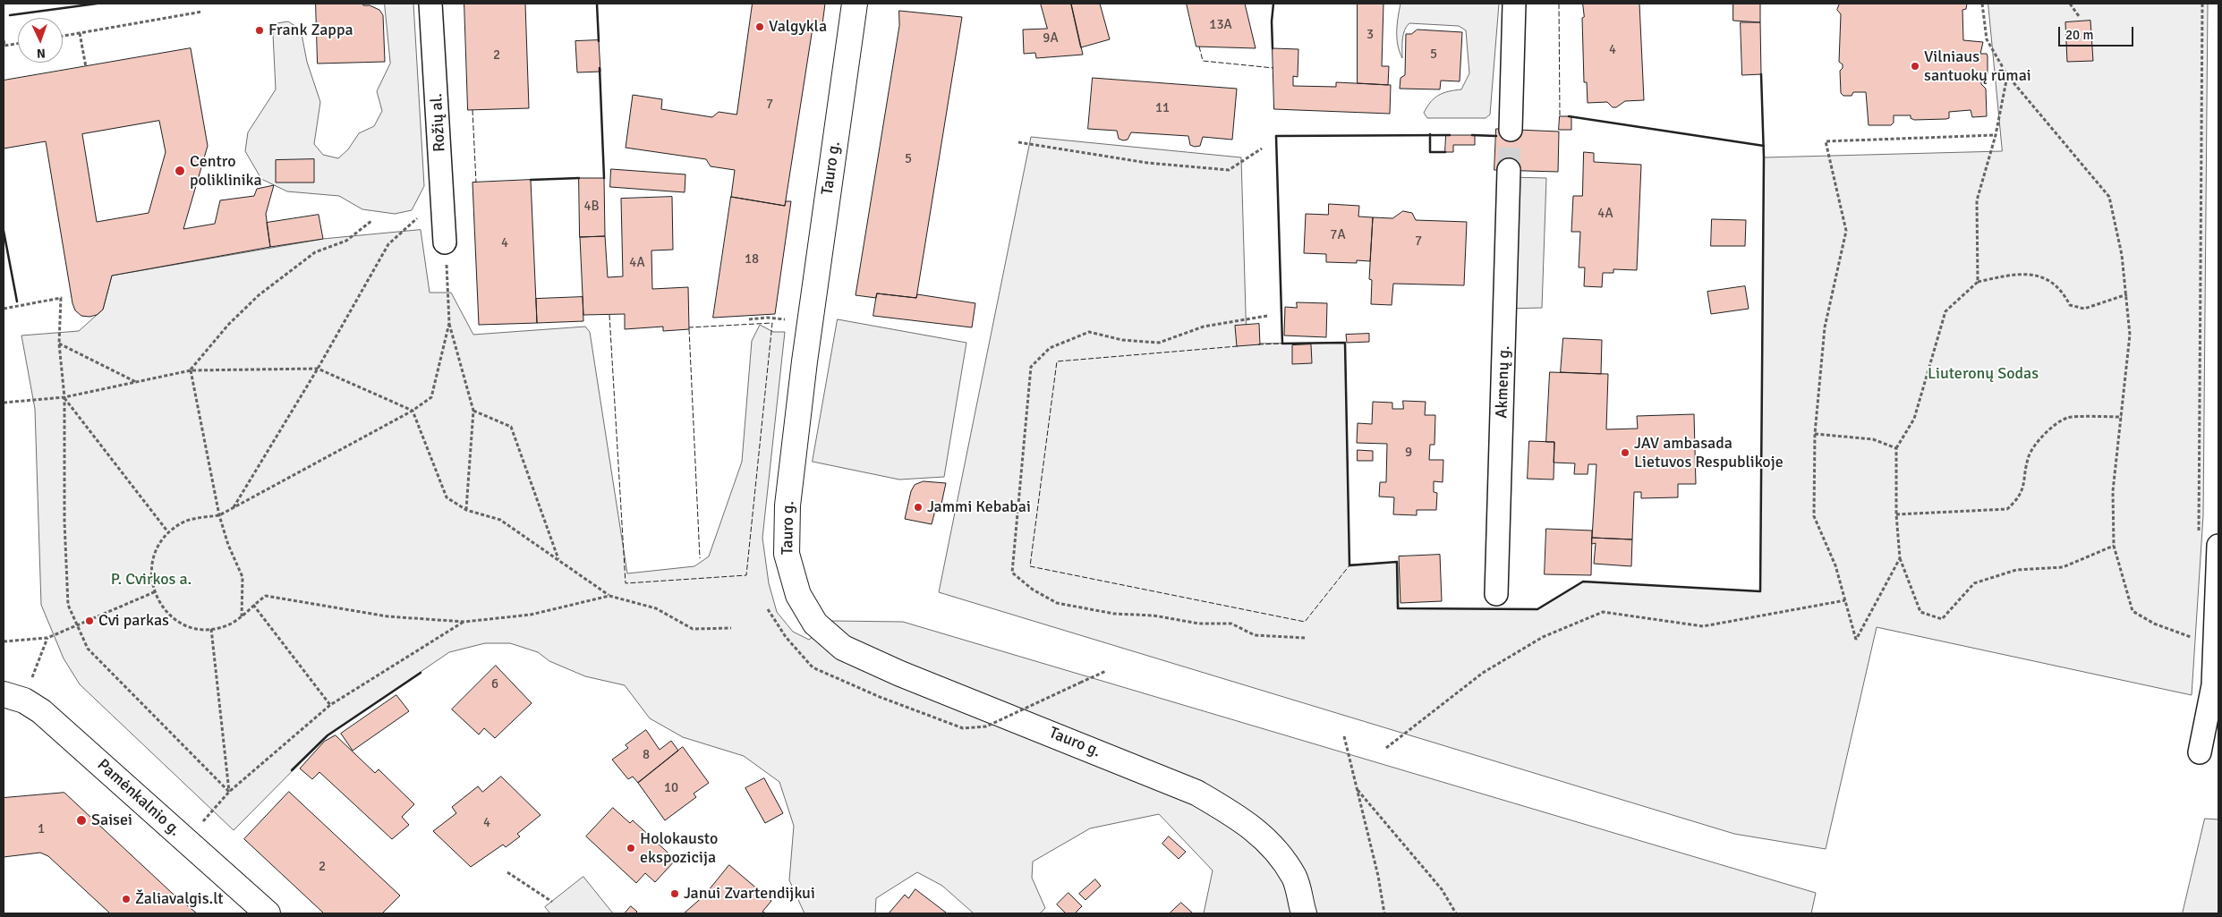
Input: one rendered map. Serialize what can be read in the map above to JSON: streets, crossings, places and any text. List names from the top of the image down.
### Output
{
  "streets": {
    "main road": ["Tauro g.", "Pamėnkalnio g."],
    "street": ["Rožių al.", "Akmenų g."]
  },
  "parks": ["Liuteronų Sodas", "P. Cvirkos a."],
  "places": [
    "Valgykla",
    "Frank Zappa",
    "Vilniaus santuokų rūmai",
    "Centro poliklinika",
    "JAV ambasada Lietuvos Respublikoje",
    "Jammi Kebabai",
    "Cvi parkas",
    "Saisei",
    "Holokausto ekspozicija",
    "Janui Zvartendijkui",
    "Žaliavalgis.lt"
  ],
  "house_numbers": [
    "13A",
    "3",
    "9A",
    "4",
    "5",
    "2",
    "7",
    "11",
    "5",
    "4B",
    "4A",
    "7A",
    "7",
    "4",
    "18",
    "4A",
    "9",
    "6",
    "8",
    "10",
    "4",
    "1",
    "2"
  ],
  "scale_bar": "20 m",
  "north": "bottom"
}
